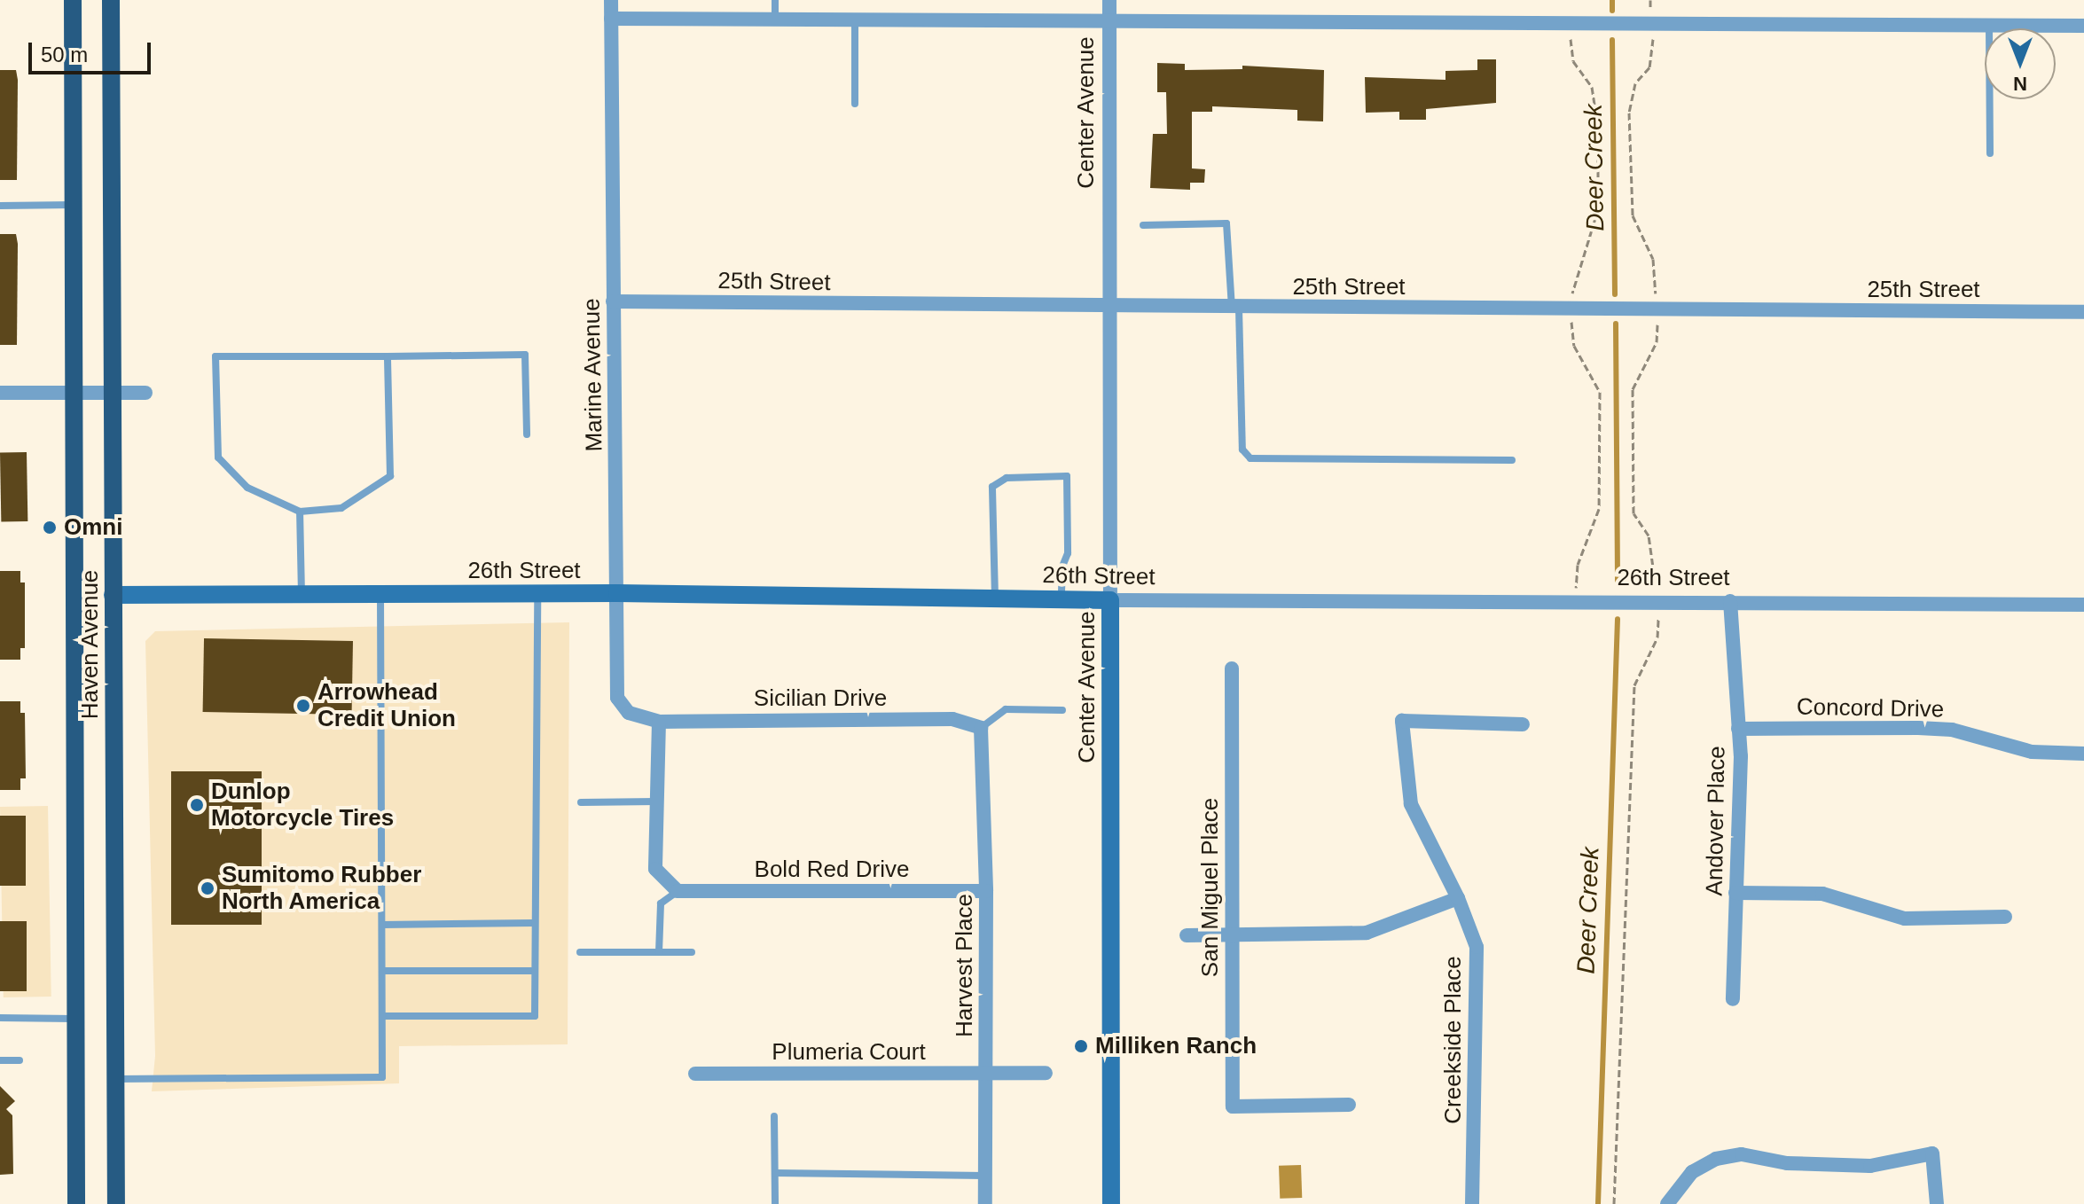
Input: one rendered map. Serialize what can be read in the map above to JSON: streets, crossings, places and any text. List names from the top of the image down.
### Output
{
  "streets": {
    "main road": ["Haven Avenue"],
    "street": [
      "Center Avenue",
      "25th Street",
      "Marine Avenue",
      "26th Street",
      "Sicilian Drive",
      "Concord Drive",
      "Andover Place",
      "Bold Red Drive",
      "San Miguel Place",
      "Harvest Place",
      "Creekside Place",
      "Plumeria Court"
    ]
  },
  "crossings": [
    ["Center Avenue", "25th Street"],
    ["Center Avenue", "26th Street"],
    ["25th Street", "Marine Avenue"],
    ["Marine Avenue", "26th Street"],
    ["Marine Avenue", "Sicilian Drive"],
    ["26th Street", "Haven Avenue"],
    ["26th Street", "Andover Place"],
    ["Sicilian Drive", "Harvest Place"],
    ["Concord Drive", "Andover Place"],
    ["Bold Red Drive", "Harvest Place"],
    ["Harvest Place", "Plumeria Court"]
  ],
  "water": ["Deer Creek"],
  "places": [
    "Omni",
    "Arrowhead Credit Union",
    "Dunlop Motorcycle Tires",
    "Sumitomo Rubber North America",
    "Milliken Ranch"
  ],
  "scale_bar": "50 m",
  "north": "bottom"
}
